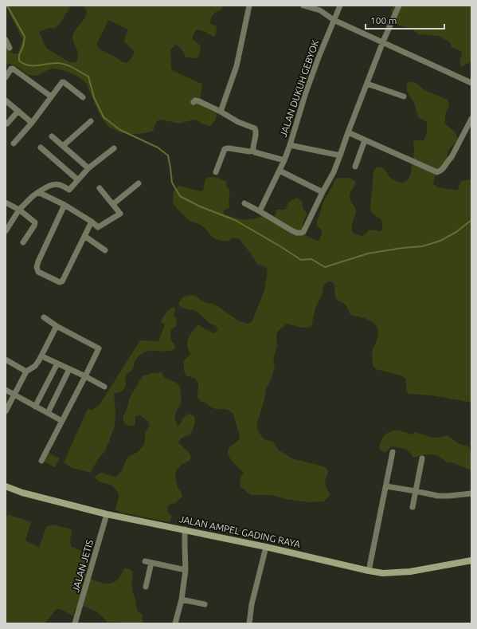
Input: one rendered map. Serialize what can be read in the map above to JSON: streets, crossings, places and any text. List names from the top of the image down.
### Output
{
  "streets": {
    "main road": ["JALAN AMPEL GADING RAYA"],
    "street": ["JALAN DUKUH GEBYOK", "JALAN JETIS"]
  },
  "crossings": [
    ["JALAN AMPEL GADING RAYA", "JALAN JETIS"]
  ],
  "scale_bar": "100 m"
}
